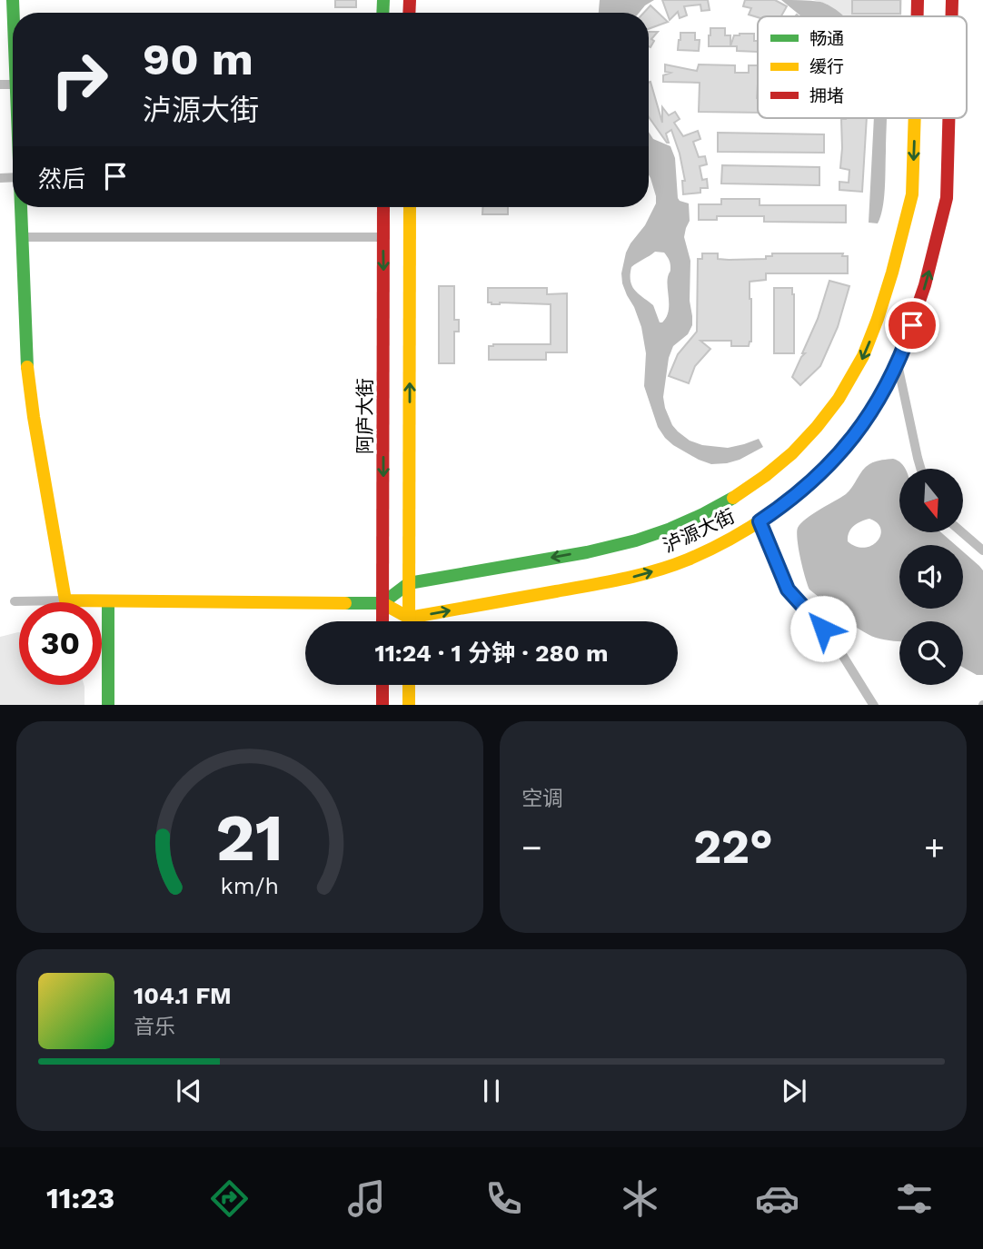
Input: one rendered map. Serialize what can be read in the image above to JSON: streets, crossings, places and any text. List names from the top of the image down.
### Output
{
  "streets": {
    "main road": ["阿庐大街", "泸源大街"]
  },
  "one_way": ["泸源大街"],
  "legend": ["畅通", "缓行", "拥堵"],
  "north": "bottom",
  "page": {
    "turn": ["90 m", "泸源大街"],
    "then": "然后",
    "limit": "30",
    "trip": "11:24 · 1 分钟 · 280 m",
    "tile": "空调",
    "heat": ["−", "22°", "+"],
    "song": ["104.1 FM", "音乐"],
    "tabs": "11:23",
    "gauge": ["21", "km/h"]
  }
}
